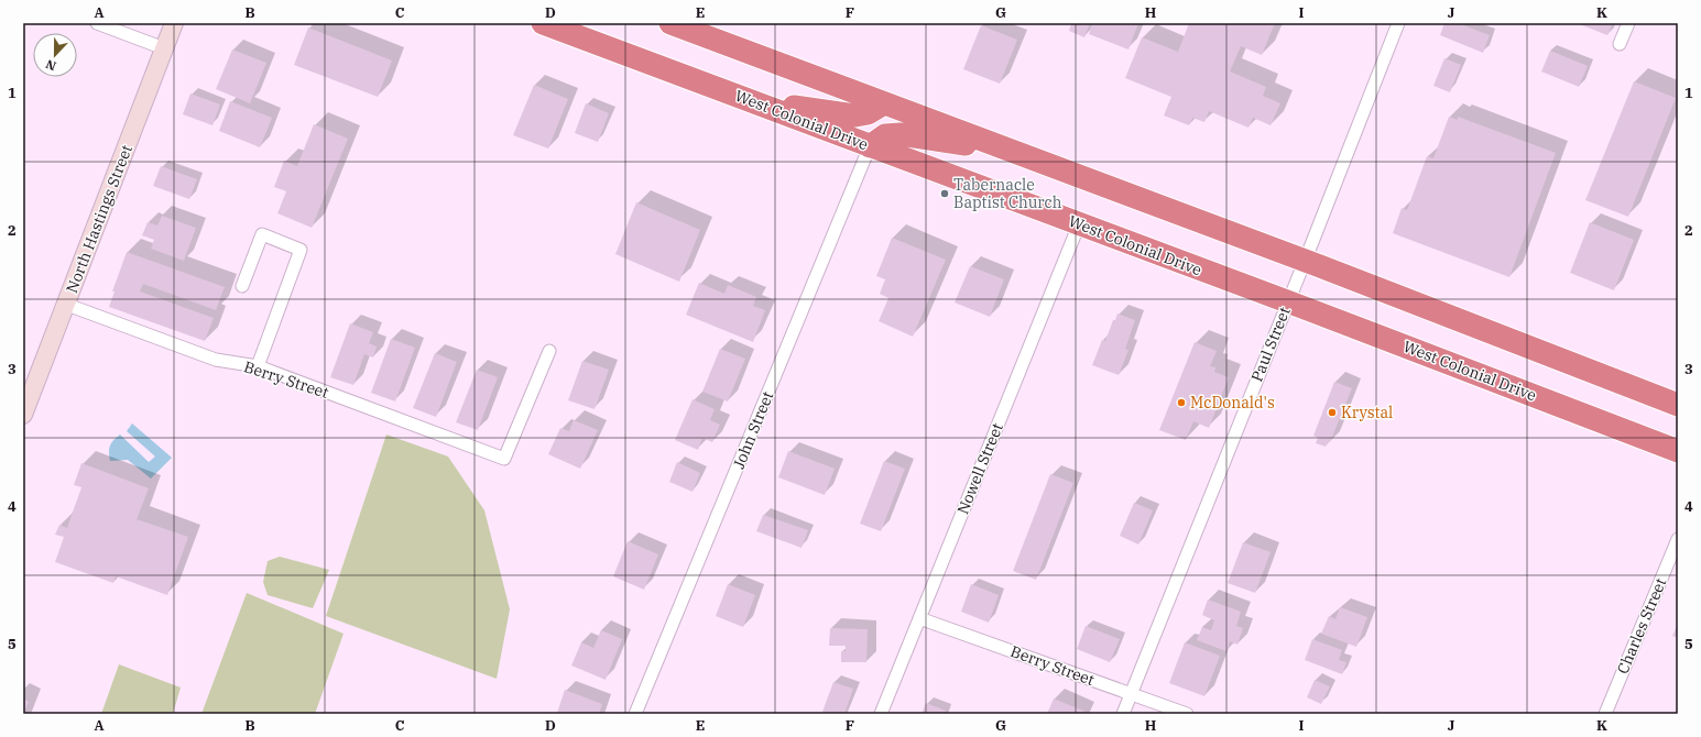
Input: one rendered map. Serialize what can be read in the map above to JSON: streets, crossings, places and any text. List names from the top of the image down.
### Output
{
  "streets": {
    "highway": ["West Colonial Drive"],
    "street": [
      "North Hastings Street",
      "Paul Street",
      "Berry Street",
      "John Street",
      "Nowell Street",
      "Charles Street"
    ]
  },
  "crossings": [
    ["West Colonial Drive", "Paul Street"],
    ["West Colonial Drive", "John Street"],
    ["West Colonial Drive", "Nowell Street"],
    ["North Hastings Street", "Berry Street"],
    ["Paul Street", "Berry Street"],
    ["Berry Street", "Nowell Street"]
  ],
  "places": ["Tabernacle Baptist Church", "McDonald's", "Krystal"],
  "north": "bottom",
  "grid": {
    "columns": [
      "A",
      "B",
      "C",
      "D",
      "E",
      "F",
      "G",
      "H",
      "I",
      "J",
      "K"
    ],
    "rows": [
      "1",
      "2",
      "3",
      "4",
      "5"
    ]
  }
}
